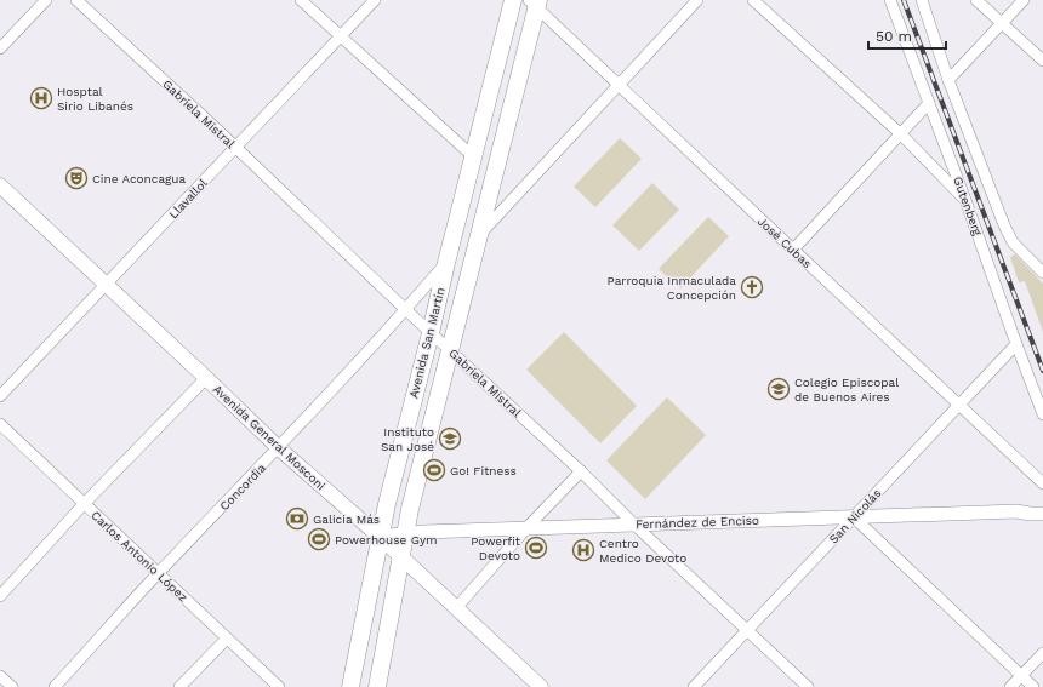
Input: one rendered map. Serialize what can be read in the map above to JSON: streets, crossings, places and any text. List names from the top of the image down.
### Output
{
  "streets": {
    "main road": ["Avenida San Martín", "Avenida General Mosconi"],
    "street": [
      "Gabriela Mistral",
      "Llavallol",
      "Gutenberg",
      "José Cubas",
      "Concordia",
      "San Nicolás",
      "Fernández de Enciso",
      "Carlos Antonio López"
    ]
  },
  "crossings": [
    ["Gabriela Mistral", "Llavallol"],
    ["Gabriela Mistral", "Avenida San Martín"],
    ["Gabriela Mistral", "Concordia"],
    ["Gabriela Mistral", "San Nicolás"],
    ["Gabriela Mistral", "Fernández de Enciso"],
    ["Llavallol", "Avenida General Mosconi"],
    ["Gutenberg", "San Nicolás"],
    ["José Cubas", "Avenida San Martín"],
    ["José Cubas", "San Nicolás"],
    ["Avenida San Martín", "Avenida General Mosconi"],
    ["Avenida San Martín", "Concordia"],
    ["Avenida San Martín", "Fernández de Enciso"],
    ["Avenida General Mosconi", "Concordia"],
    ["Avenida General Mosconi", "Fernández de Enciso"],
    ["Concordia", "Carlos Antonio López"],
    ["San Nicolás", "Fernández de Enciso"]
  ],
  "places": {
    "hospital": ["Hosptal Sirio Libanés", "Centro Medico Devoto"],
    "theatre": ["Cine Aconcagua"],
    "church": ["Parroquia Inmaculada Concepción"],
    "school or university": ["Colegio Episcopal de Buenos Aires", "Instituto San José"],
    "sports": ["Go! Fitness", "Powerhouse Gym", "Powerfit Devoto"],
    "bank": ["Galicia Más"]
  },
  "scale_bar": "50 m"
}
